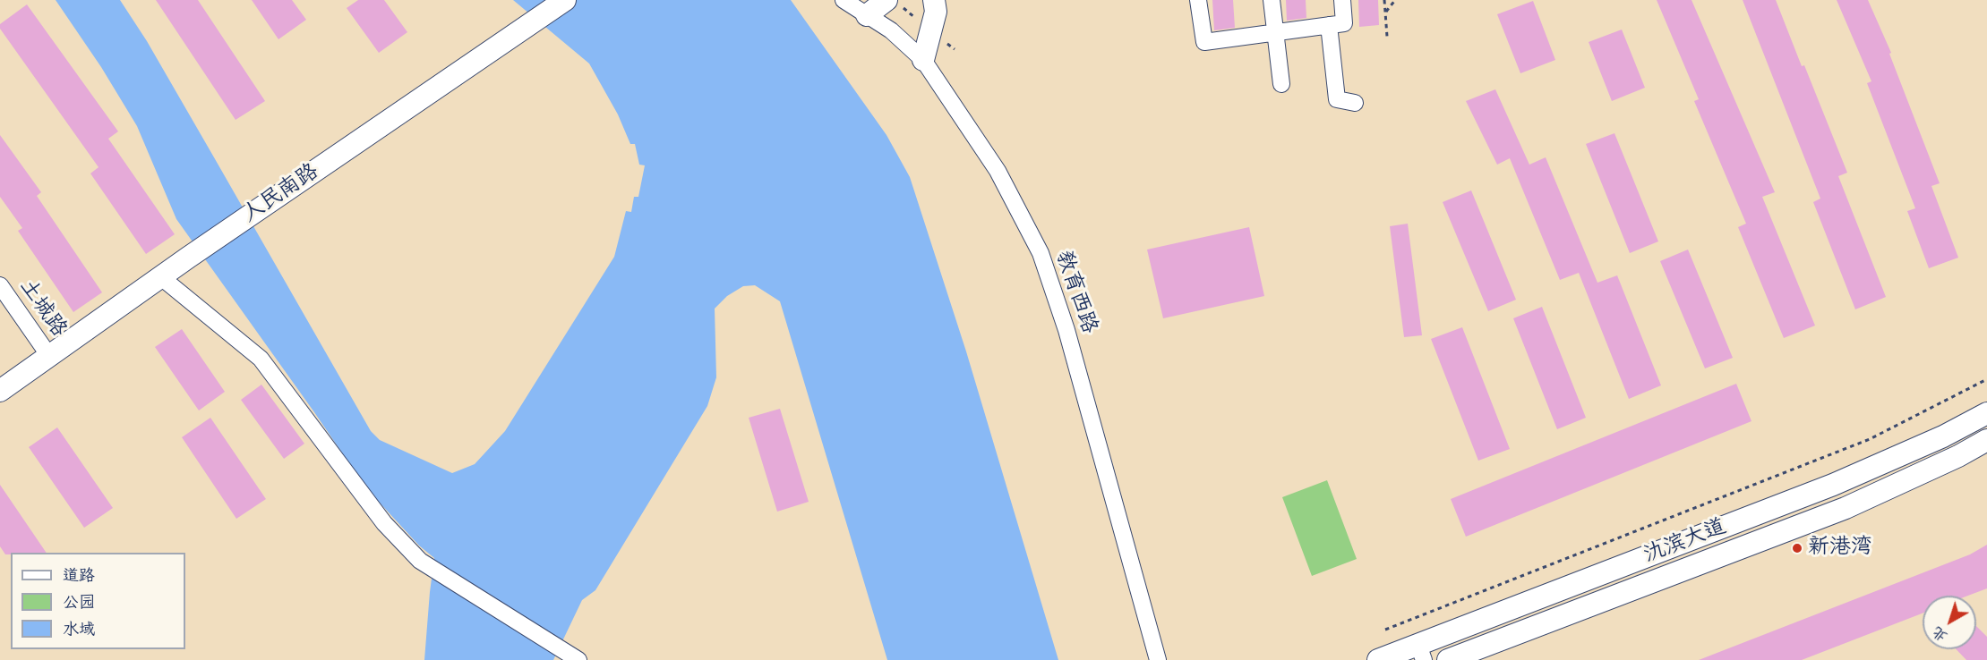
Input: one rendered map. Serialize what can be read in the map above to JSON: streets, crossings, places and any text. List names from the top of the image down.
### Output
{
  "streets": {
    "main road": ["人民南路", "氿滨大道"],
    "street": ["教育西路", "土城路"]
  },
  "crossings": [
    ["人民南路", "土城路"]
  ],
  "places": ["新港湾"],
  "legend": ["道路", "公园", "水域"],
  "north": "bottom left"
}
